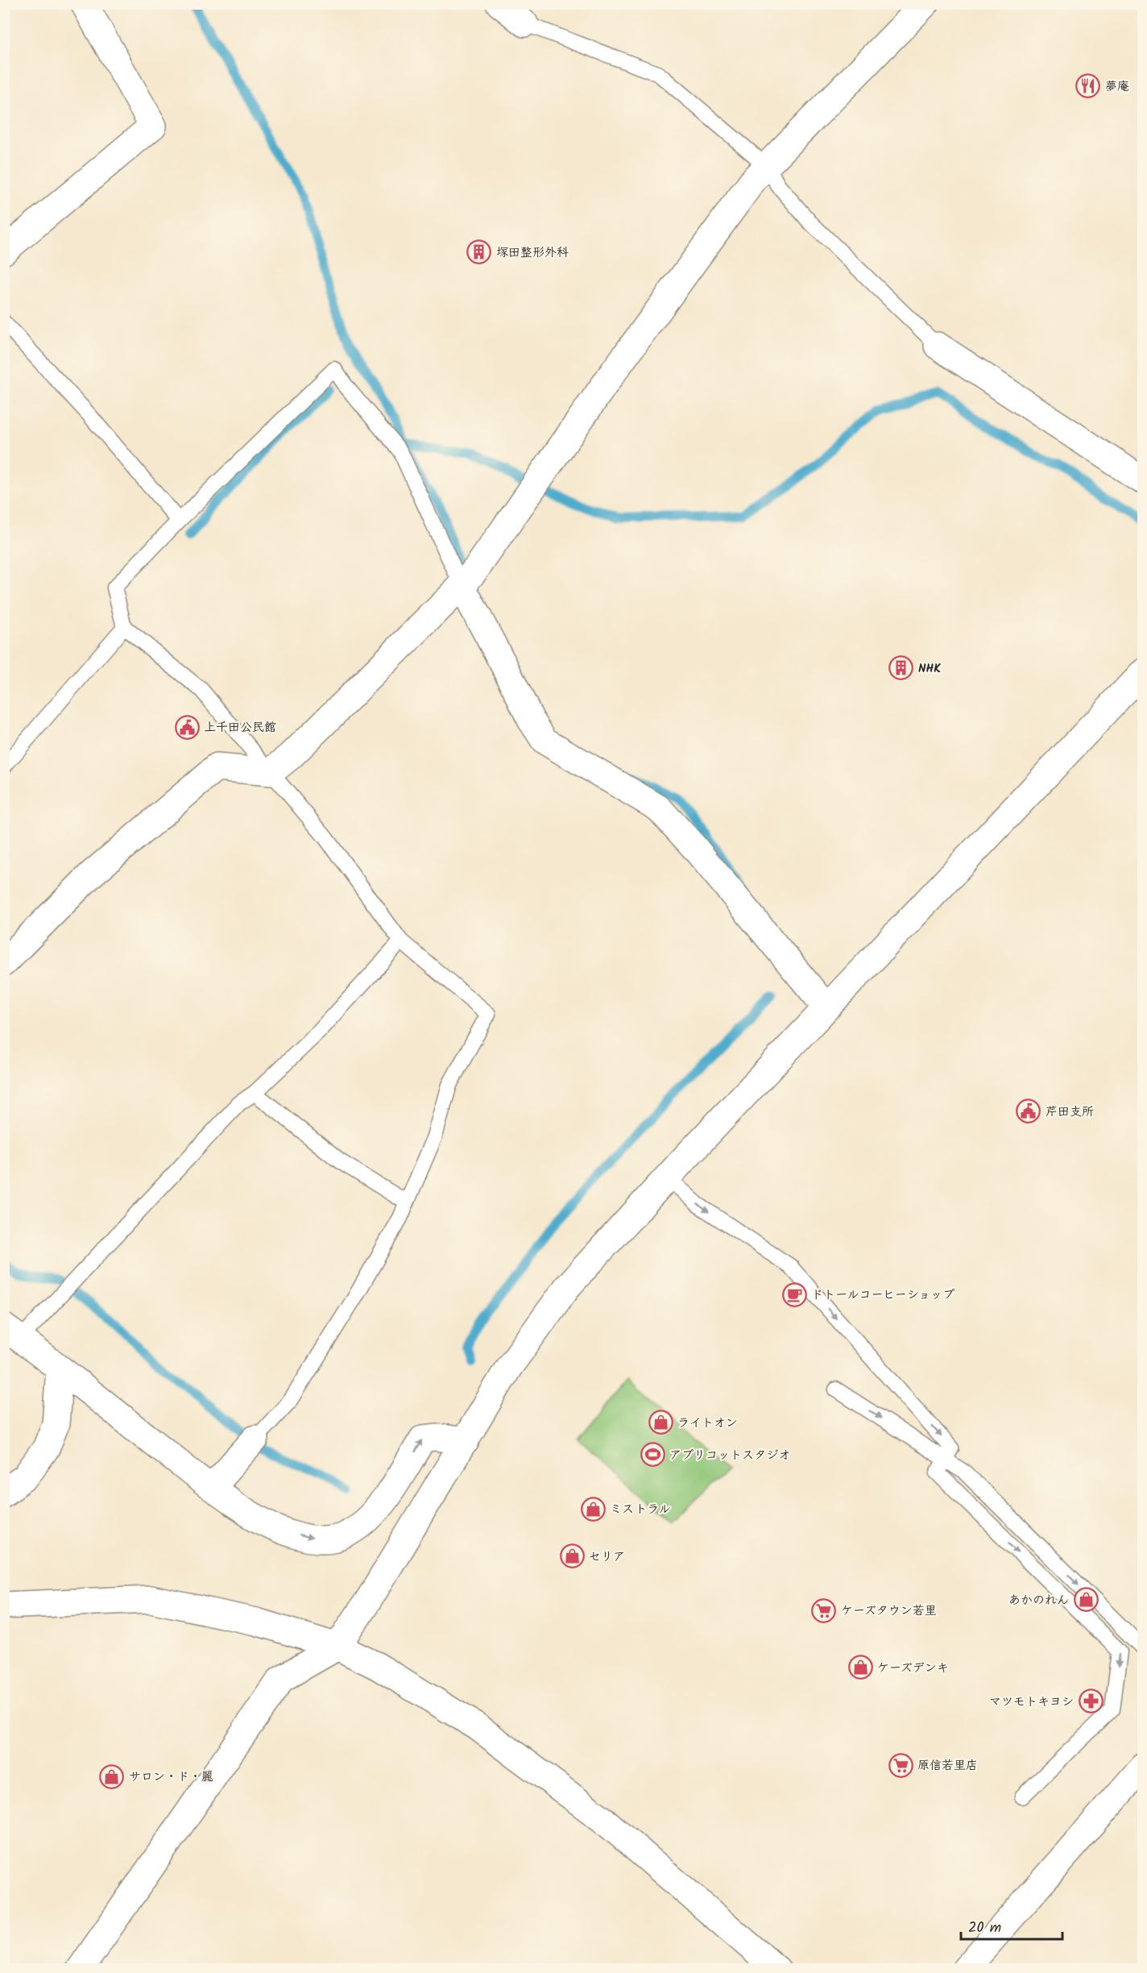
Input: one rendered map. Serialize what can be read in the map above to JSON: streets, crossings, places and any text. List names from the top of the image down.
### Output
{
  "places": {
    "restaurant": ["夢庵"],
    "building": ["塚田整形外科", "NHK"],
    "public building": ["上千田公民館", "芹田支所"],
    "cafe": ["ドトールコーヒーショップ"],
    "shop": [
      "ライトオン",
      "ミストラル",
      "セリア",
      "あかのれん",
      "ケーズデンキ",
      "サロン・ド・麗"
    ],
    "sports": ["アプリコットスタジオ"],
    "supermarket": ["ケーズタウン若里", "原信若里店"],
    "pharmacy": ["マツモトキヨシ"]
  },
  "scale_bar": "20 m"
}
